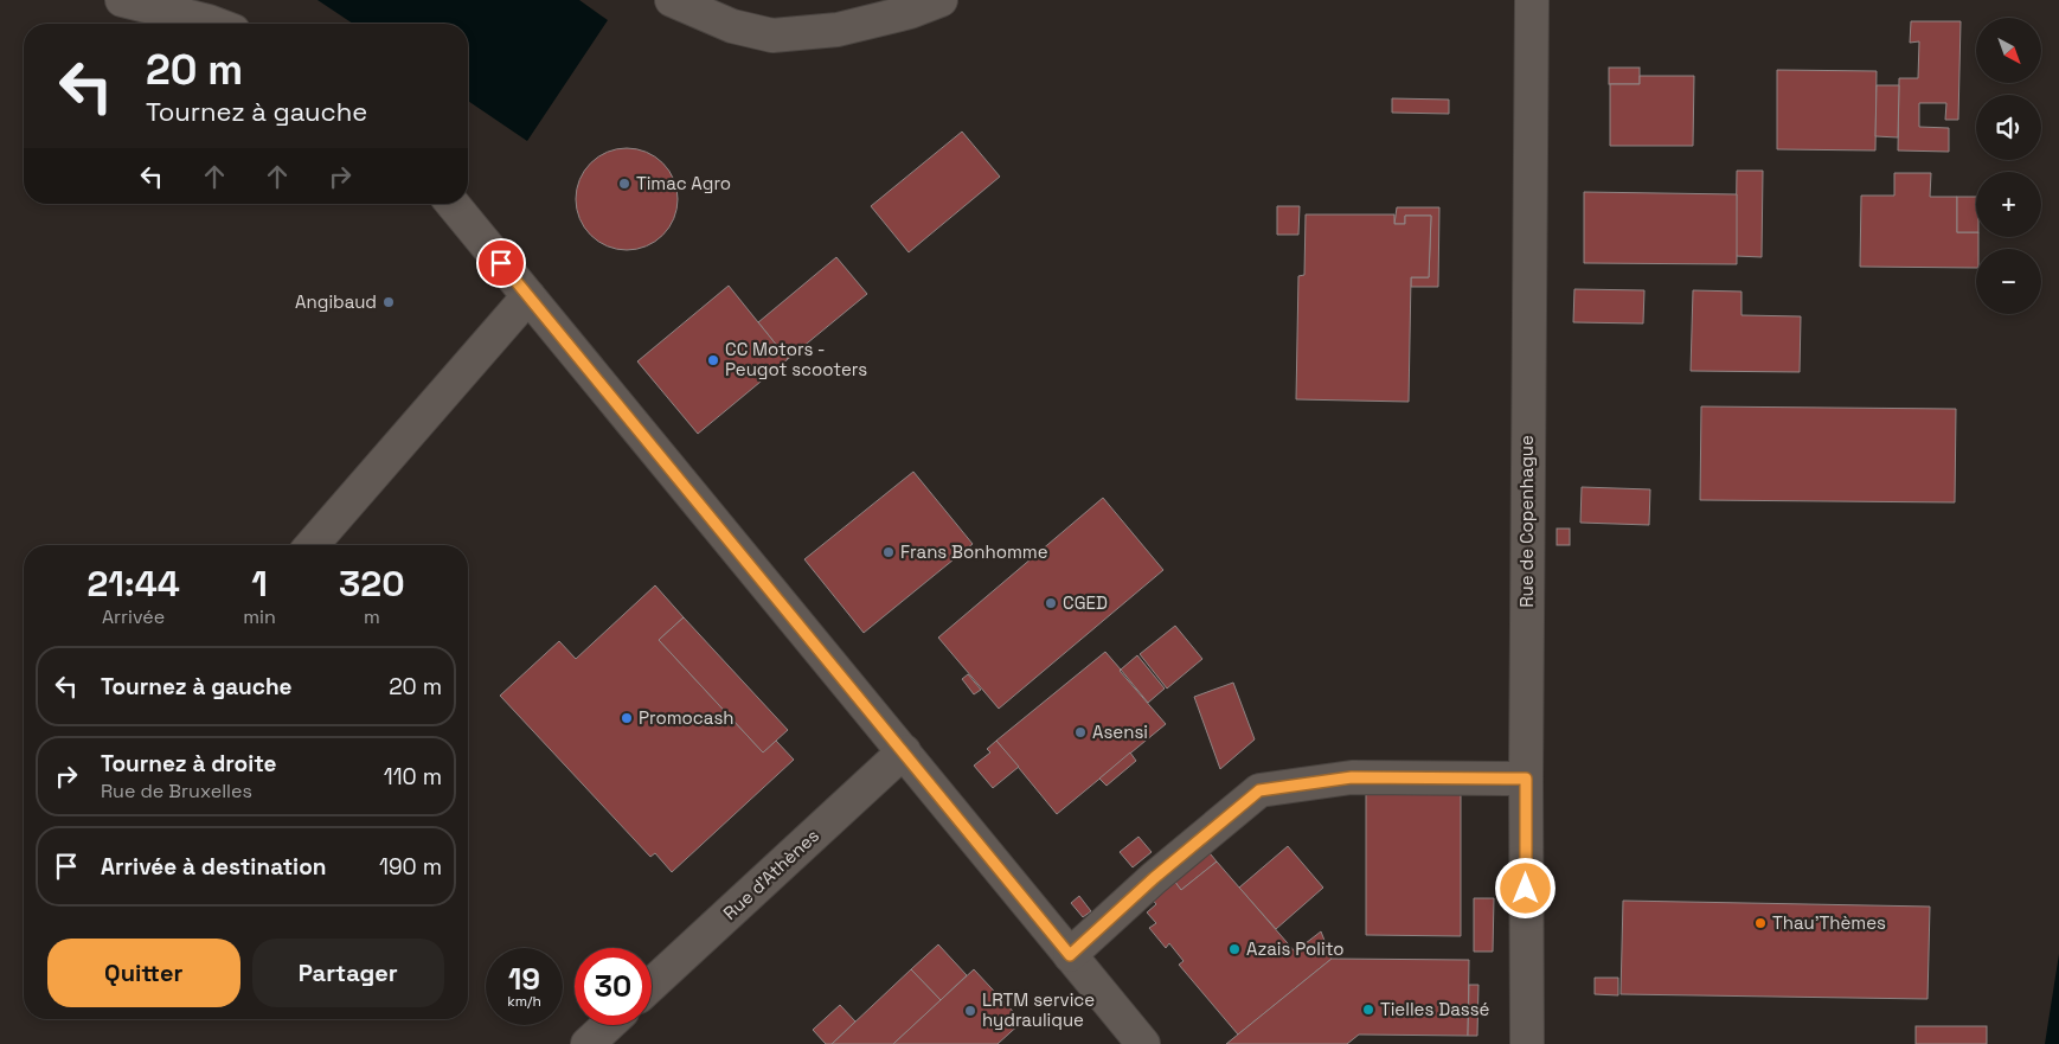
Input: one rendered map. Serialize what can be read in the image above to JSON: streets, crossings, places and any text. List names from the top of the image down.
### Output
{
  "streets": {
    "street": ["Rue de Copenhague", "Rue d'Athènes"]
  },
  "places": [
    "Timac Agro",
    "Angibaud",
    "CC Motors - Peugot scooters",
    "Frans Bonhomme",
    "CGED",
    "Promocash",
    "Asensi",
    "Thau'Thèmes",
    "Azais Polito",
    "Tielles Dassé",
    "LRTM service hydraulique"
  ],
  "north": "bottom right",
  "page": {
    "map_buttons": ["+", "−"],
    "turn": ["20 m", "Tournez à gauche"],
    "eta": [
      "21:44",
      "Arrivée",
      "1",
      "min",
      "320",
      "m"
    ],
    "list": [
      {
        "name": "Tournez à gauche",
        "value": "20 m"
      },
      {
        "name": "Tournez à droite",
        "note": "Rue de Bruxelles",
        "value": "110 m"
      },
      {
        "name": "Arrivée à destination",
        "value": "190 m"
      }
    ],
    "buttons": ["Quitter", "Partager"],
    "speed": "19 km/h",
    "limit": "30"
  }
}
